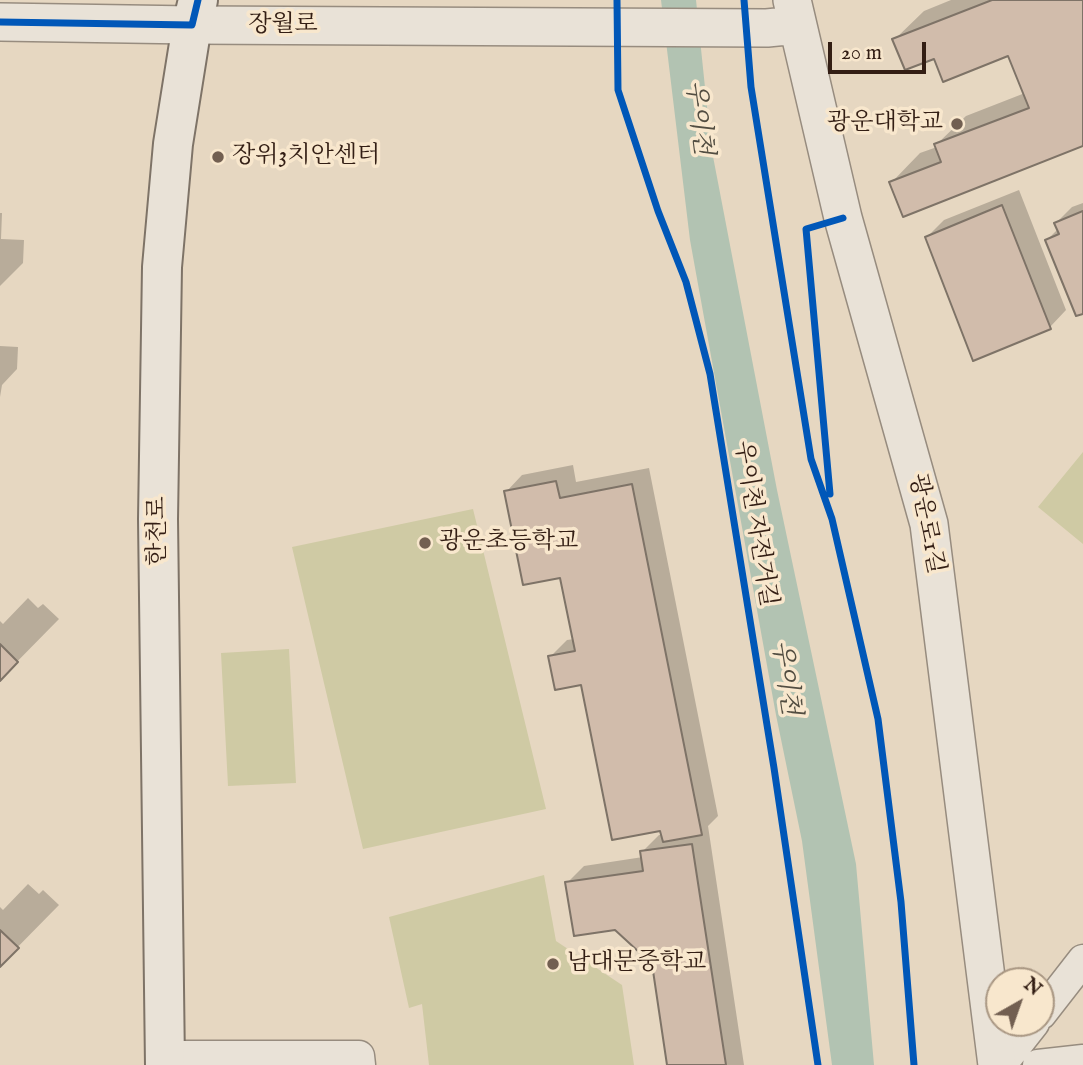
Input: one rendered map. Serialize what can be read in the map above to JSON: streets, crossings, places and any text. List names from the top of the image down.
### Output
{
  "streets": {
    "main road": ["한천로"],
    "street": ["장월로", "광운로1길"],
    "cycle path": ["우이천 자전거길"]
  },
  "crossings": [
    ["장월로", "광운로1길"],
    ["장월로", "한천로"]
  ],
  "water": ["우이천"],
  "places": [
    "광운대학교",
    "장위3치안센터",
    "광운초등학교",
    "남대문중학교"
  ],
  "scale_bar": "20 m",
  "north": "top right"
}
